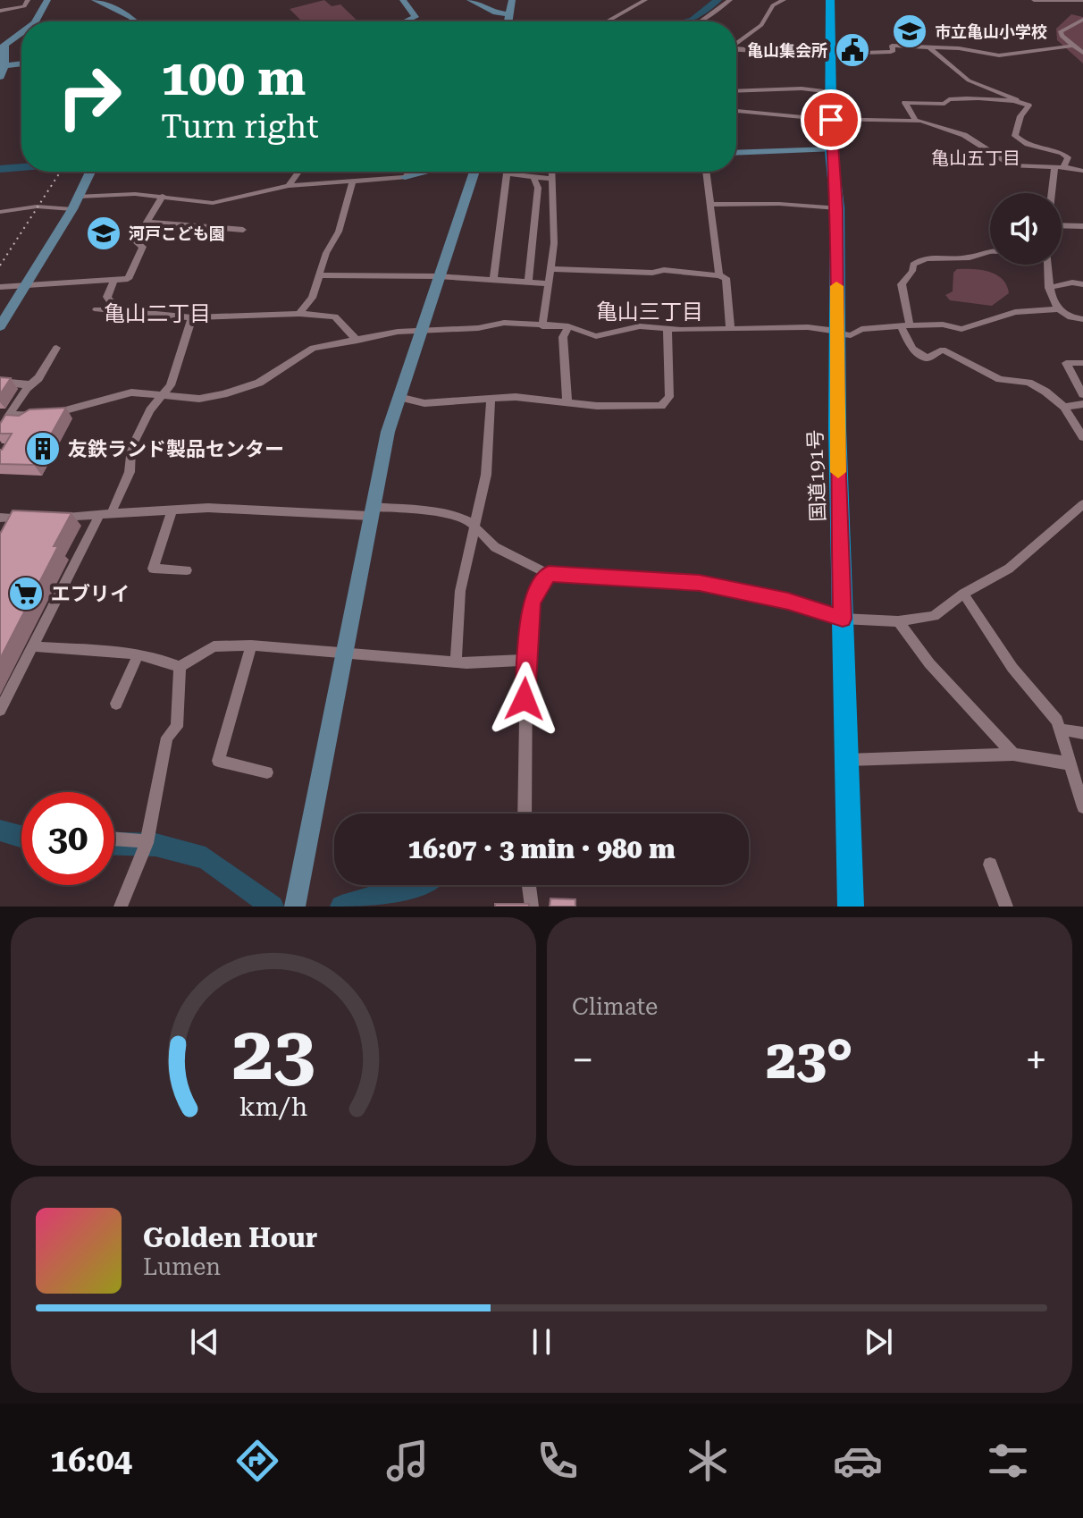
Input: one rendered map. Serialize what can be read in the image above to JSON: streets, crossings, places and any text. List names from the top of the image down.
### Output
{
  "streets": {
    "highway": ["国道191号"]
  },
  "districts": ["亀山五丁目", "亀山三丁目", "亀山二丁目"],
  "places": {
    "school or university": ["市立亀山小学校", "河戸こども園"],
    "public building": ["亀山集会所"],
    "building": ["友鉄ランド製品センター"],
    "supermarket": ["エブリイ"]
  },
  "page": {
    "turn": ["100 m", "Turn right"],
    "limit": "30",
    "trip": "16:07 · 3 min · 980 m",
    "tile": "Climate",
    "heat": ["−", "23°", "+"],
    "song": ["Golden Hour", "Lumen"],
    "tabs": "16:04",
    "gauge": ["23", "km/h"]
  }
}
